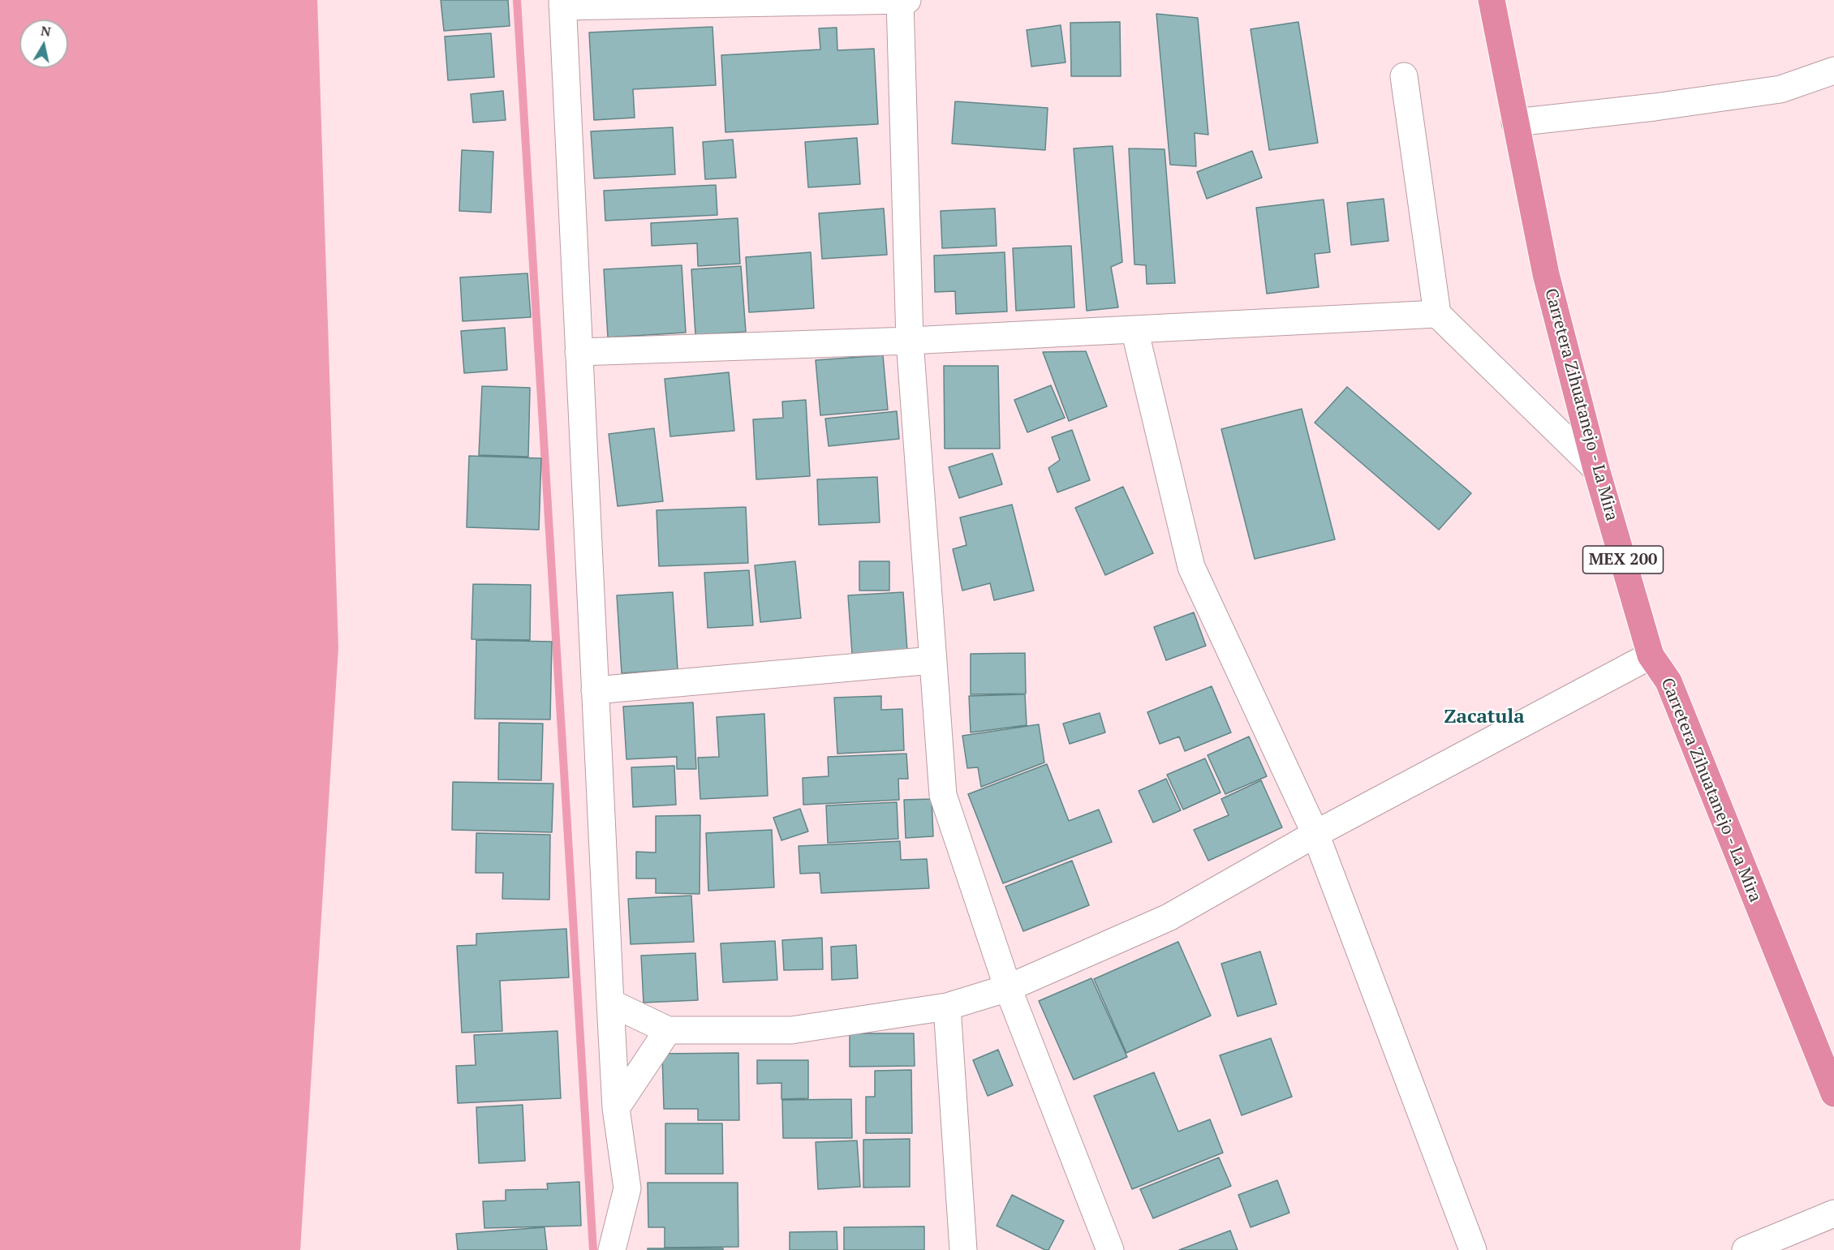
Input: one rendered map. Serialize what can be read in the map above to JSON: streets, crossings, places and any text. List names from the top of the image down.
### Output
{
  "streets": {
    "highway": ["Carretera Zihuatanejo - La Mira", "MEX 200"]
  },
  "districts": ["Zacatula"],
  "north": "top"
}
